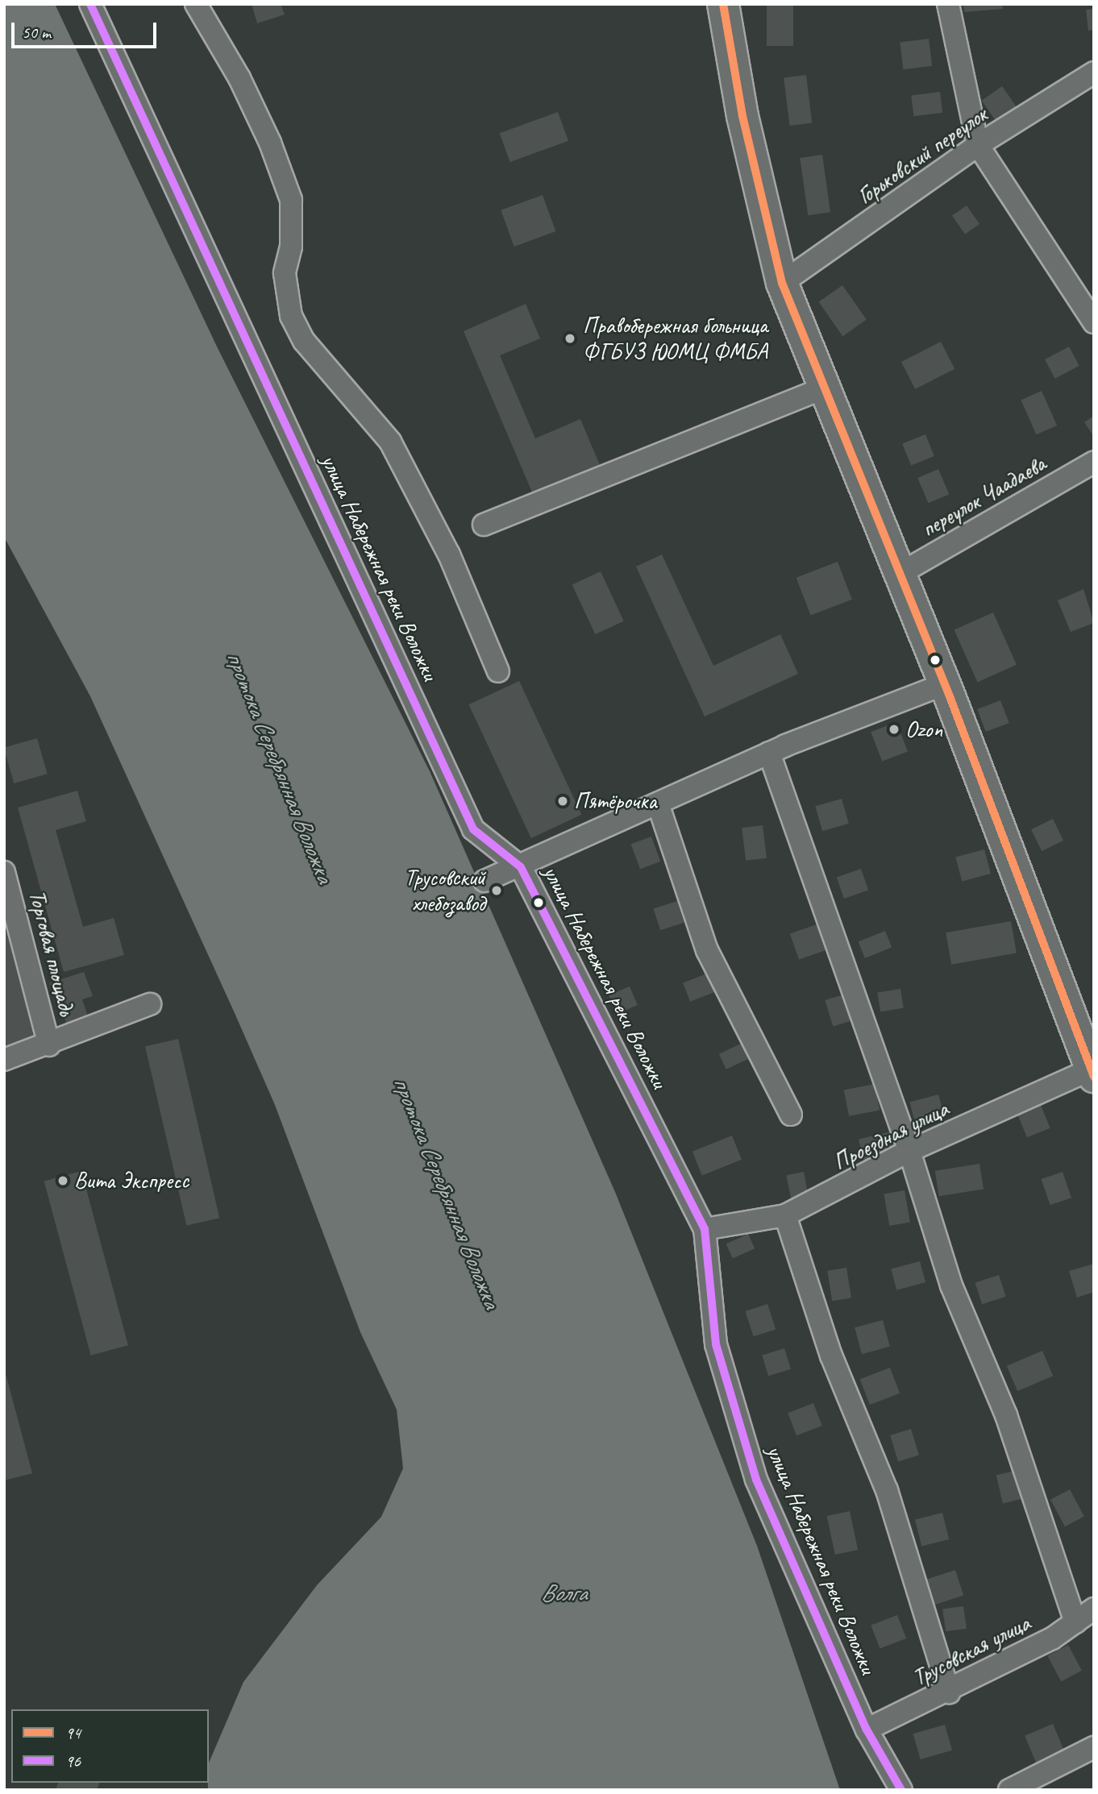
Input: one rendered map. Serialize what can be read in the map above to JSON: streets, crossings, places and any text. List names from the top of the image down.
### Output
{
  "streets": {
    "street": [
      "Горьковский переулок",
      "переулок Чаадаева",
      "улица Набережная реки Воложки",
      "Торговая площадь",
      "Проездная улица",
      "Трусовская улица"
    ]
  },
  "crossings": [
    ["улица Набережная реки Воложки", "Проездная улица"],
    ["улица Набережная реки Воложки", "Трусовская улица"]
  ],
  "water": ["протока Серебрянная Воложка", "Волга"],
  "places": [
    "Правобережная больница ФГБУЗ ЮОМЦ ФМБА",
    "Ozon",
    "Пятёрочка",
    "Трусовский хлебозавод",
    "Вита Экспресс"
  ],
  "lines": ["transit line 94", "transit line 96"],
  "legend": ["94", "96"],
  "scale_bar": "50 m"
}
